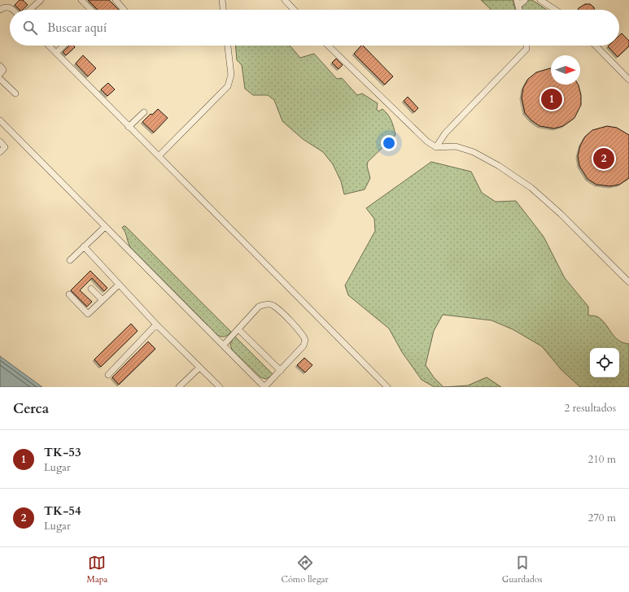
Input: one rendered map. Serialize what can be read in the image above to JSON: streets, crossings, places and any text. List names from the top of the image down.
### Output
{
  "north": "right",
  "page": {
    "search": "Buscar aquí",
    "pins": ["1", "2"],
    "heading": ["Cerca", "2 resultados"],
    "list": [
      {
        "mark": "1",
        "name": "TK-53",
        "note": "Lugar",
        "value": "210 m"
      },
      {
        "mark": "2",
        "name": "TK-54",
        "note": "Lugar",
        "value": "270 m"
      }
    ],
    "nav": ["Mapa", "Cómo llegar", "Guardados"]
  }
}
